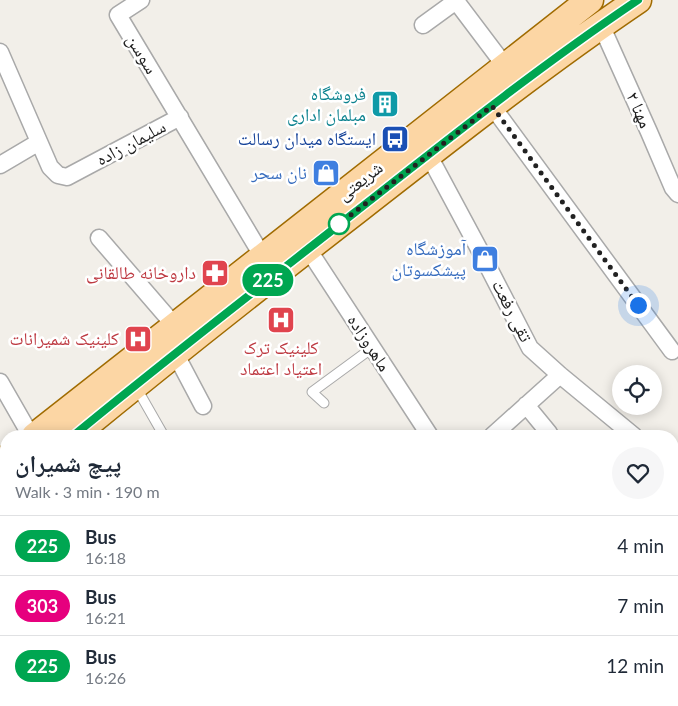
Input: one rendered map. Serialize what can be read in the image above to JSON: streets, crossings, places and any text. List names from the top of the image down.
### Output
{
  "streets": {
    "main road": ["شریعتی"],
    "street": [
      "سوسن",
      "مهنا ۲",
      "سلیمان زاده",
      "تقی رفعت",
      "ماهروزاده"
    ]
  },
  "crossings": [
    ["سوسن", "سلیمان زاده"],
    ["مهنا ۲", "شریعتی"],
    ["سلیمان زاده", "شریعتی"],
    ["شریعتی", "تقی رفعت"],
    ["شریعتی", "ماهروزاده"]
  ],
  "places": {
    "building": ["فروشگاه مبلمان اداری"],
    "bus stop": ["ایستگاه میدان رسالت"],
    "shop": ["نان سحر", "آموزشگاه پیشکسوتان"],
    "pharmacy": ["داروخانه طالقانی"],
    "hospital": ["کلینیک ترک اعتیاد اعتماد", "کلینیک شمیرانات"]
  },
  "lines": ["bus line 225"],
  "page": {
    "on_map": "225",
    "heading": ["پیچ شمیران", "Walk · 3 min · 190 m"],
    "list": [
      {
        "mark": "225",
        "name": "Bus",
        "note": "16:18",
        "value": "4 min"
      },
      {
        "mark": "303",
        "name": "Bus",
        "note": "16:21",
        "value": "7 min"
      },
      {
        "mark": "225",
        "name": "Bus",
        "note": "16:26",
        "value": "12 min"
      }
    ]
  }
}
